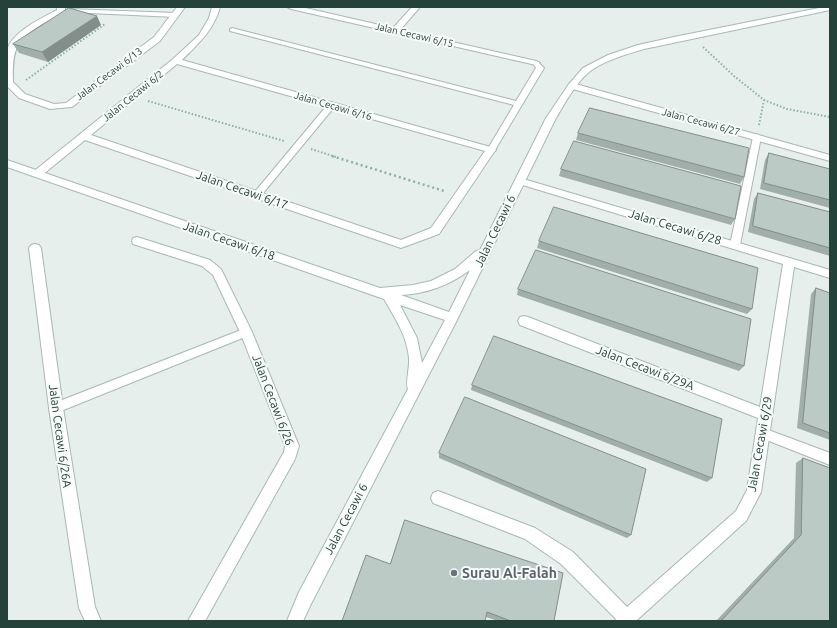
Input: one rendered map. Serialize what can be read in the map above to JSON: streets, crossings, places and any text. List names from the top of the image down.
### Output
{
  "streets": {
    "street": [
      "Jalan Cecawi 6/15",
      "Jalan Cecawi 6/13",
      "Jalan Cecawi 6/2",
      "Jalan Cecawi 6/16",
      "Jalan Cecawi 6/27",
      "Jalan Cecawi 6/17",
      "Jalan Cecawi 6/28",
      "Jalan Cecawi 6",
      "Jalan Cecawi 6/18",
      "Jalan Cecawi 6/29A",
      "Jalan Cecawi 6/26",
      "Jalan Cecawi 6/26A",
      "Jalan Cecawi 6/29"
    ]
  },
  "crossings": [
    ["Jalan Cecawi 6/2", "Jalan Cecawi 6/16"],
    ["Jalan Cecawi 6/2", "Jalan Cecawi 6/17"],
    ["Jalan Cecawi 6/2", "Jalan Cecawi 6/18"],
    ["Jalan Cecawi 6/16", "Jalan Cecawi 6/17"],
    ["Jalan Cecawi 6/27", "Jalan Cecawi 6"],
    ["Jalan Cecawi 6/28", "Jalan Cecawi 6"],
    ["Jalan Cecawi 6/28", "Jalan Cecawi 6/29"],
    ["Jalan Cecawi 6", "Jalan Cecawi 6/18"],
    ["Jalan Cecawi 6/29A", "Jalan Cecawi 6/29"]
  ],
  "places": ["Surau Al-Falah"]
}
